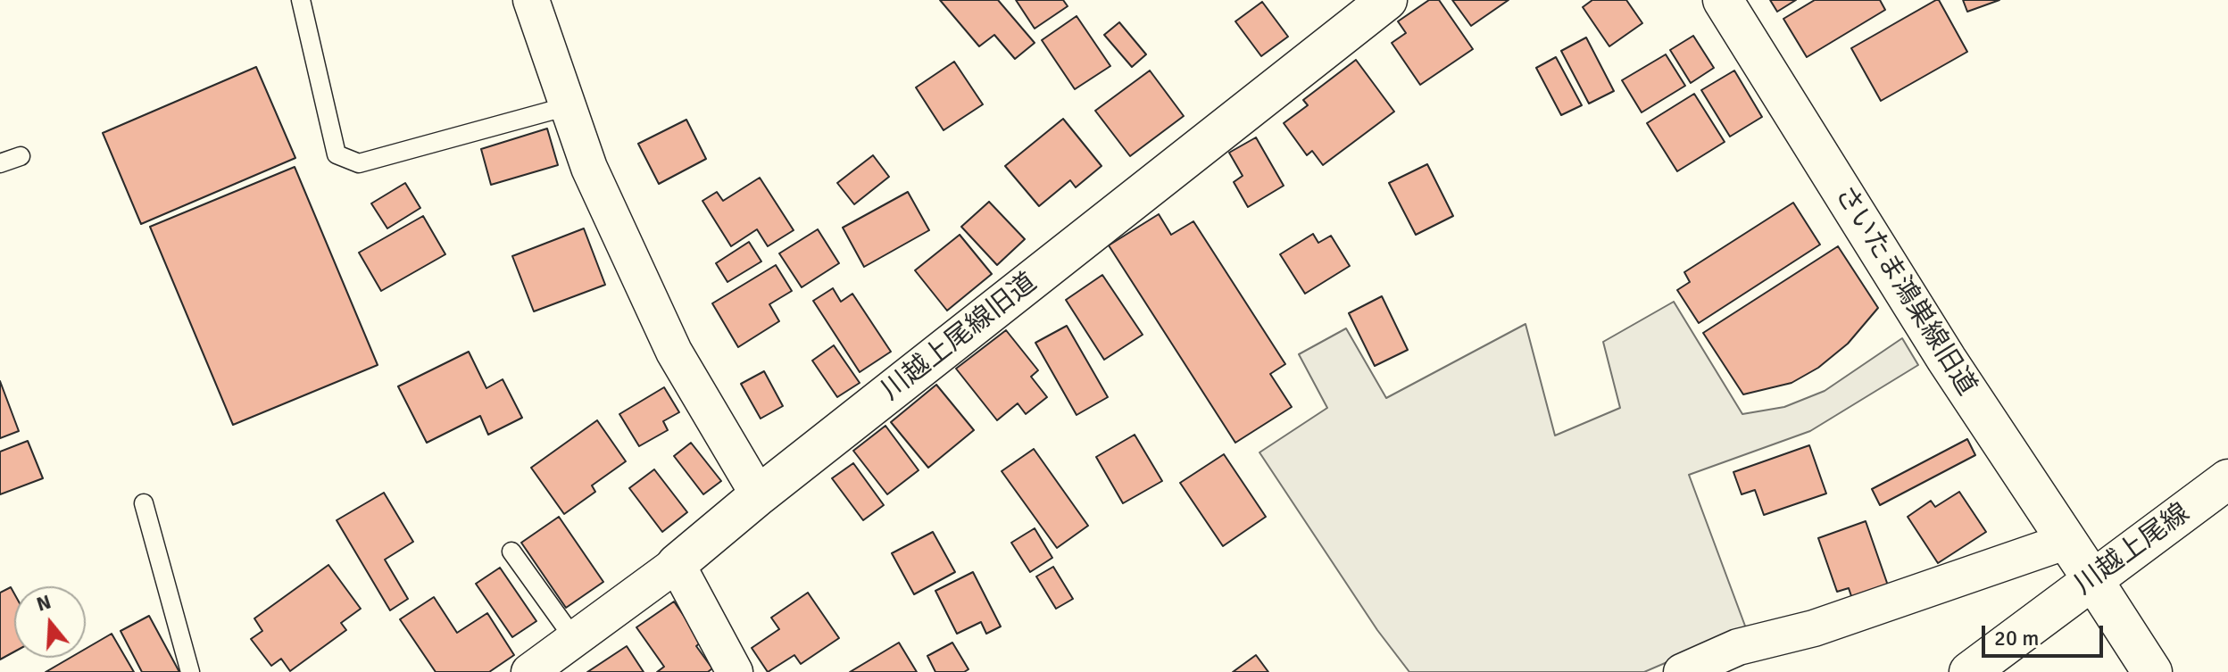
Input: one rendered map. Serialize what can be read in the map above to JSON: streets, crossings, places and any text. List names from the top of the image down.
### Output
{
  "streets": {
    "street": ["さいたま鴻巣線旧道", "川越上尾線旧道", "川越上尾線"]
  },
  "crossings": [
    ["さいたま鴻巣線旧道", "川越上尾線"]
  ],
  "scale_bar": "20 m",
  "north": "top"
}
